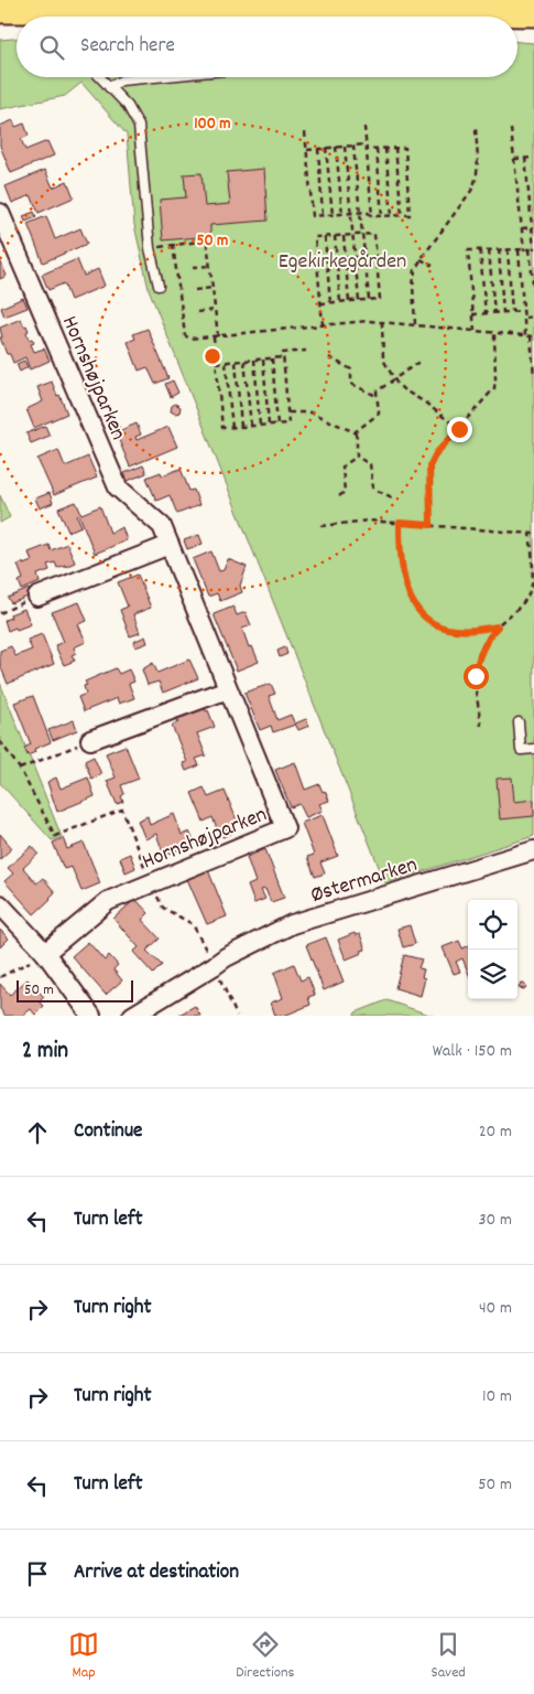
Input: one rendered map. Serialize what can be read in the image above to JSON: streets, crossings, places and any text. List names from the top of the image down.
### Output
{
  "streets": {
    "street": ["Hornshøjparken", "Østermarken"]
  },
  "parks": ["Egekirkegården"],
  "scale_bar": "50 m",
  "page": {
    "search": "Search here",
    "scale": "50 m",
    "heading": ["2 min", "Walk · 150 m"],
    "list": [
      ["Continue", "20 m"],
      ["Turn left", "30 m"],
      ["Turn right", "40 m"],
      ["Turn right", "10 m"],
      ["Turn left", "50 m"],
      "Arrive at destination"
    ],
    "nav": ["Map", "Directions", "Saved"]
  },
  "rings": ["100 m", "50 m"]
}
